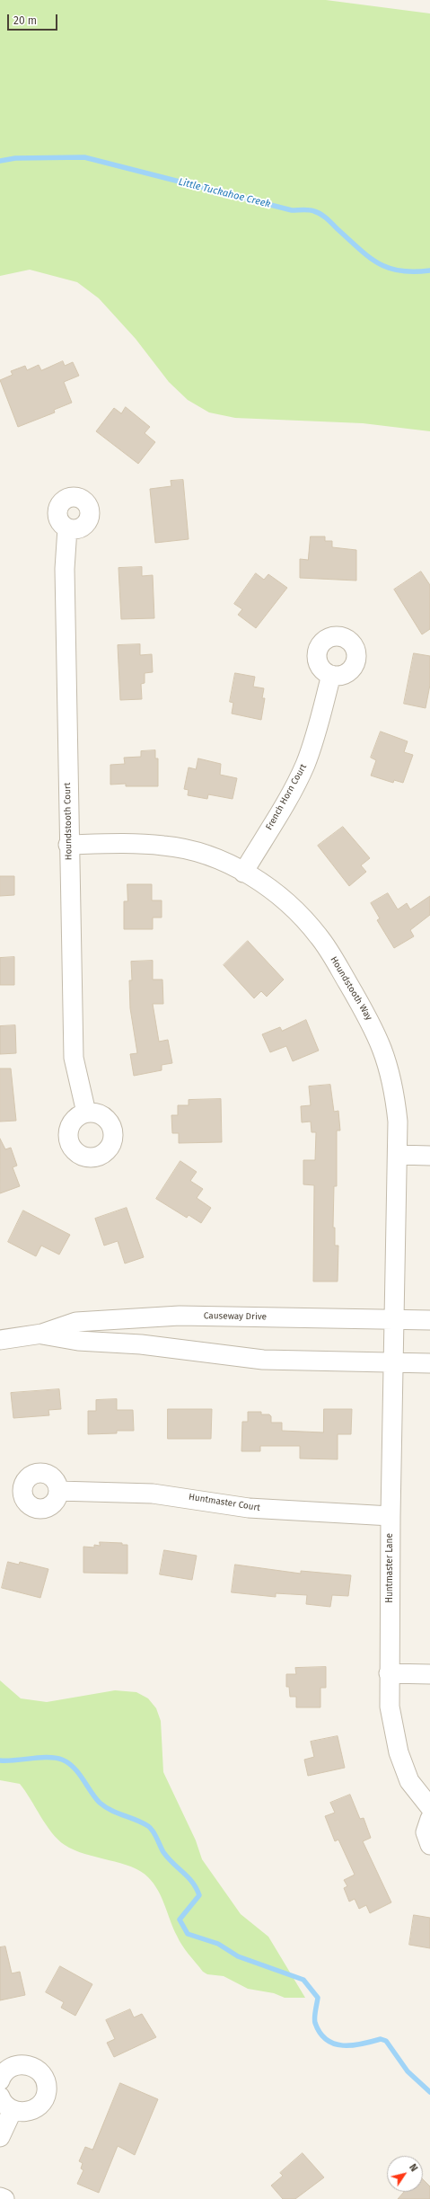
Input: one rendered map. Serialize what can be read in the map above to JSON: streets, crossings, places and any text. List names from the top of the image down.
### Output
{
  "streets": {
    "street": [
      "French Horn Court",
      "Houndstooth Court",
      "Houndstooth Way",
      "Causeway Drive",
      "Huntmaster Court",
      "Huntmaster Lane"
    ]
  },
  "crossings": [
    ["French Horn Court", "Houndstooth Way"],
    ["Houndstooth Court", "Houndstooth Way"],
    ["Houndstooth Way", "Causeway Drive"],
    ["Houndstooth Way", "Huntmaster Lane"],
    ["Causeway Drive", "Huntmaster Lane"],
    ["Huntmaster Court", "Huntmaster Lane"]
  ],
  "water": ["Little Tuckahoe Creek"],
  "scale_bar": "20 m",
  "north": "top right"
}
